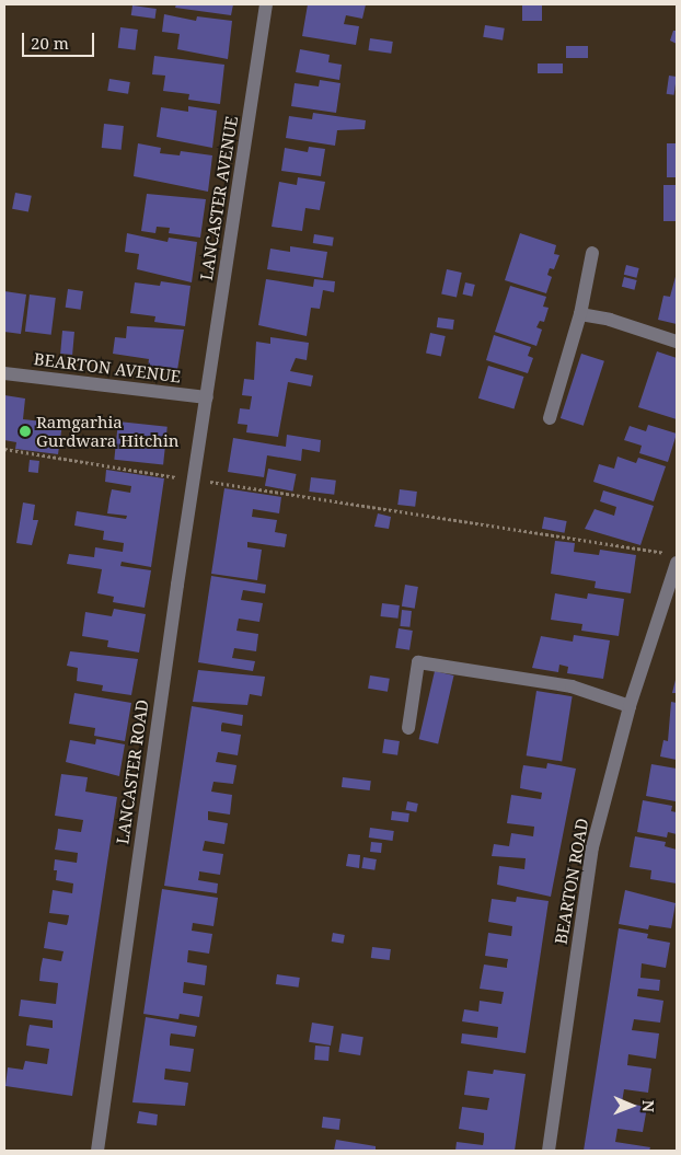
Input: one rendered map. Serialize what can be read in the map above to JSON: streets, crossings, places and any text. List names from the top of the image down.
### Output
{
  "streets": {
    "street": [
      "LANCASTER AVENUE",
      "BEARTON AVENUE",
      "LANCASTER ROAD",
      "BEARTON ROAD"
    ]
  },
  "crossings": [
    ["LANCASTER AVENUE", "BEARTON AVENUE"],
    ["LANCASTER AVENUE", "LANCASTER ROAD"],
    ["BEARTON AVENUE", "LANCASTER ROAD"]
  ],
  "places": ["Ramgarhia Gurdwara Hitchin"],
  "scale_bar": "20 m",
  "north": "right"
}
